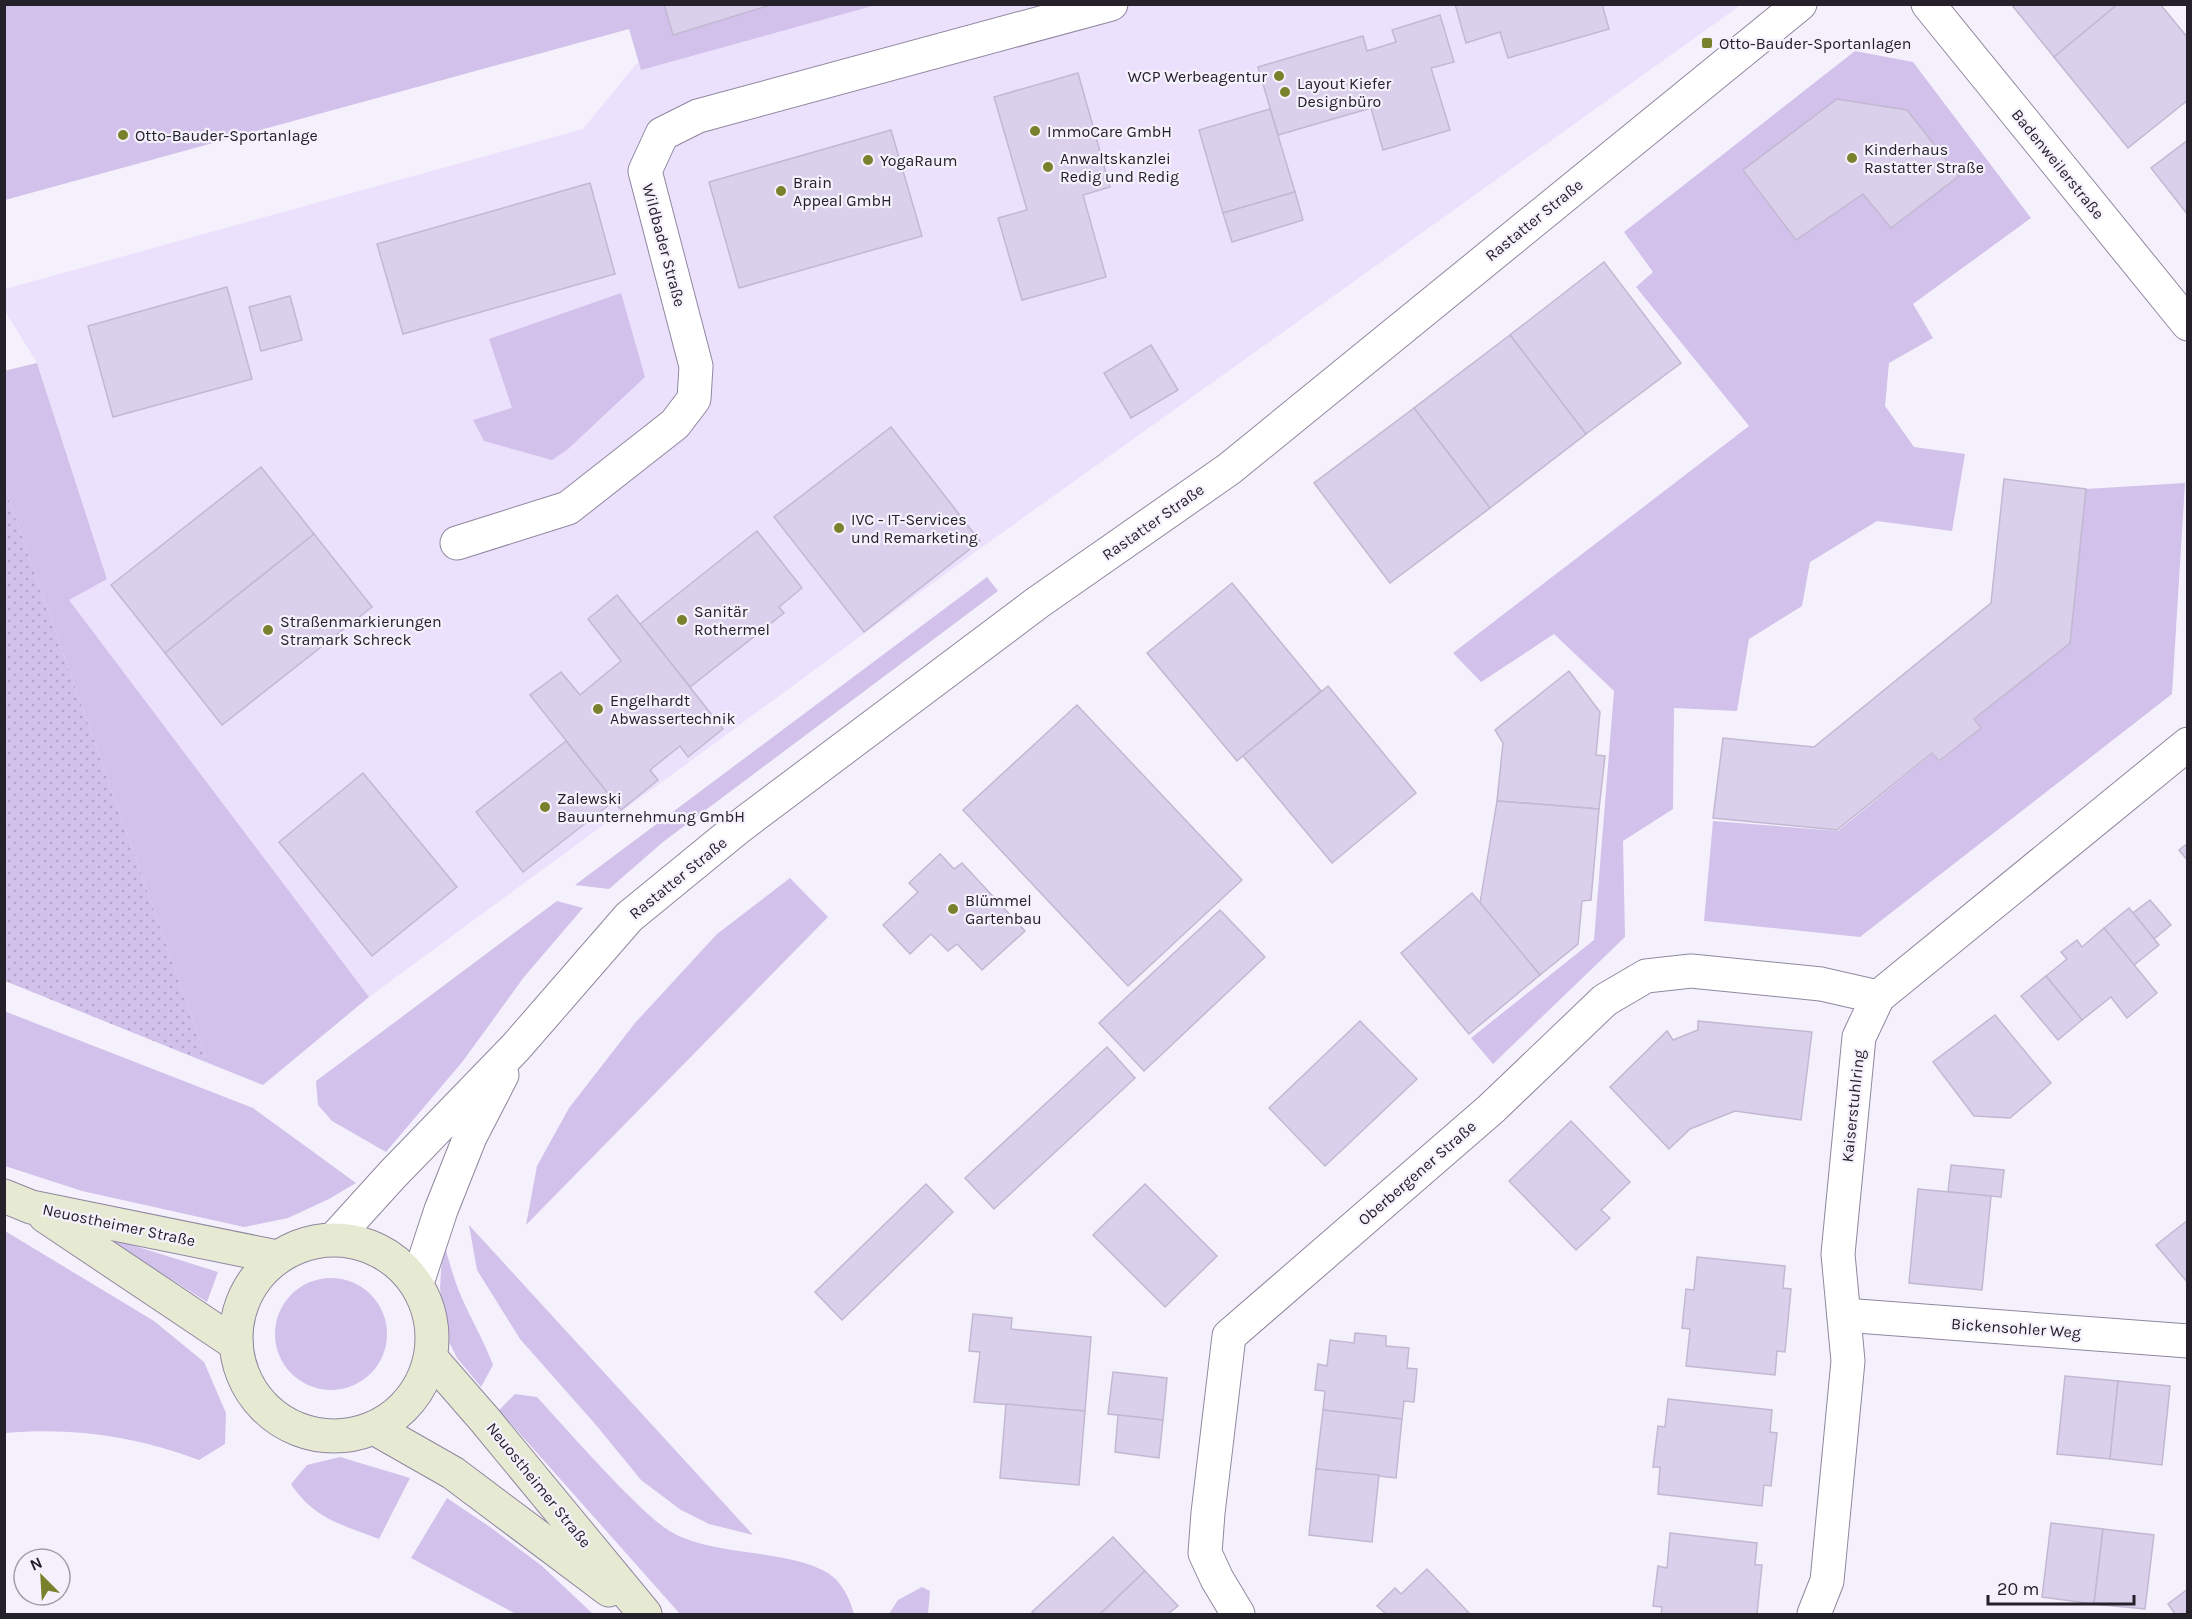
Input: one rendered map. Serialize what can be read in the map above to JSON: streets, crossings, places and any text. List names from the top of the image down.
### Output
{
  "streets": {
    "main road": ["Neuostheimer Straße"],
    "street": [
      "Badenweilerstraße",
      "Rastatter Straße",
      "Wildbader Straße",
      "Kaiserstuhlring",
      "Oberbergener Straße",
      "Bickensohler Weg"
    ]
  },
  "crossings": [
    ["Rastatter Straße", "Neuostheimer Straße"],
    ["Kaiserstuhlring", "Oberbergener Straße"],
    ["Kaiserstuhlring", "Bickensohler Weg"]
  ],
  "places": {
    "transit": ["Otto-Bauder-Sportanlagen"],
    "other": [
      "WCP Werbeagentur",
      "Layout Kiefer Designbüro",
      "ImmoCare GmbH",
      "Otto-Bauder-Sportanlage",
      "Kinderhaus Rastatter Straße",
      "YogaRaum",
      "Anwaltskanzlei Redig und Redig",
      "Brain Appeal GmbH",
      "IVC - IT-Services und Remarketing",
      "Sanitär Rothermel",
      "Straßenmarkierungen Stramark Schreck",
      "Engelhardt Abwassertechnik",
      "Zalewski Bauunternehmung GmbH",
      "Blümmel Gartenbau"
    ]
  },
  "scale_bar": "20 m",
  "north": "top left"
}
